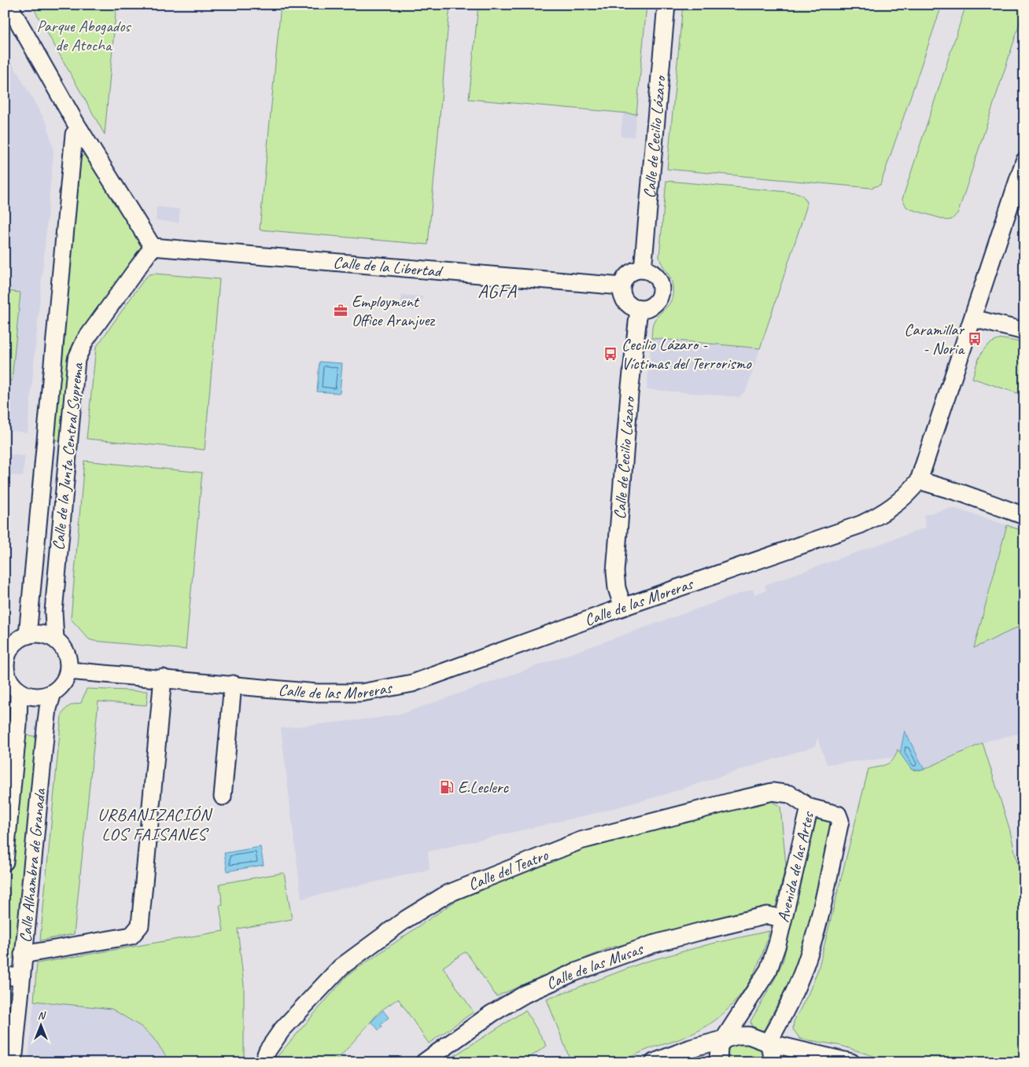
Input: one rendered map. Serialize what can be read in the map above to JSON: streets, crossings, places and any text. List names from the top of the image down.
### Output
{
  "streets": {
    "street": [
      "Calle de Cecilio Lázaro",
      "Calle de la Libertad",
      "Calle de la Junta Central Suprema",
      "Calle de las Moreras",
      "Calle Alhambra de Granada",
      "Calle del Teatro",
      "Avenida de las Artes",
      "Calle de las Musas"
    ]
  },
  "crossings": [
    ["Calle de Cecilio Lázaro", "Calle de la Libertad"],
    ["Calle de Cecilio Lázaro", "Calle de las Moreras"],
    ["Calle de la Libertad", "Calle de la Junta Central Suprema"],
    ["Calle de la Junta Central Suprema", "Calle de las Moreras"],
    ["Calle de la Junta Central Suprema", "Calle Alhambra de Granada"],
    ["Calle de las Moreras", "Calle Alhambra de Granada"],
    ["Calle del Teatro", "Avenida de las Artes"],
    ["Avenida de las Artes", "Calle de las Musas"]
  ],
  "districts": ["AGFA", "URBANIZACIÓN LOS FAISANES"],
  "parks": ["Parque Abogados de Atocha"],
  "places": {
    "office": ["Employment Office Aranjuez"],
    "bus stop": ["Caramillar - Noria", "Cecilio Lázaro - Víctimas del Terrorismo"],
    "fuel station": ["E.Leclerc"]
  },
  "north": "top"
}
